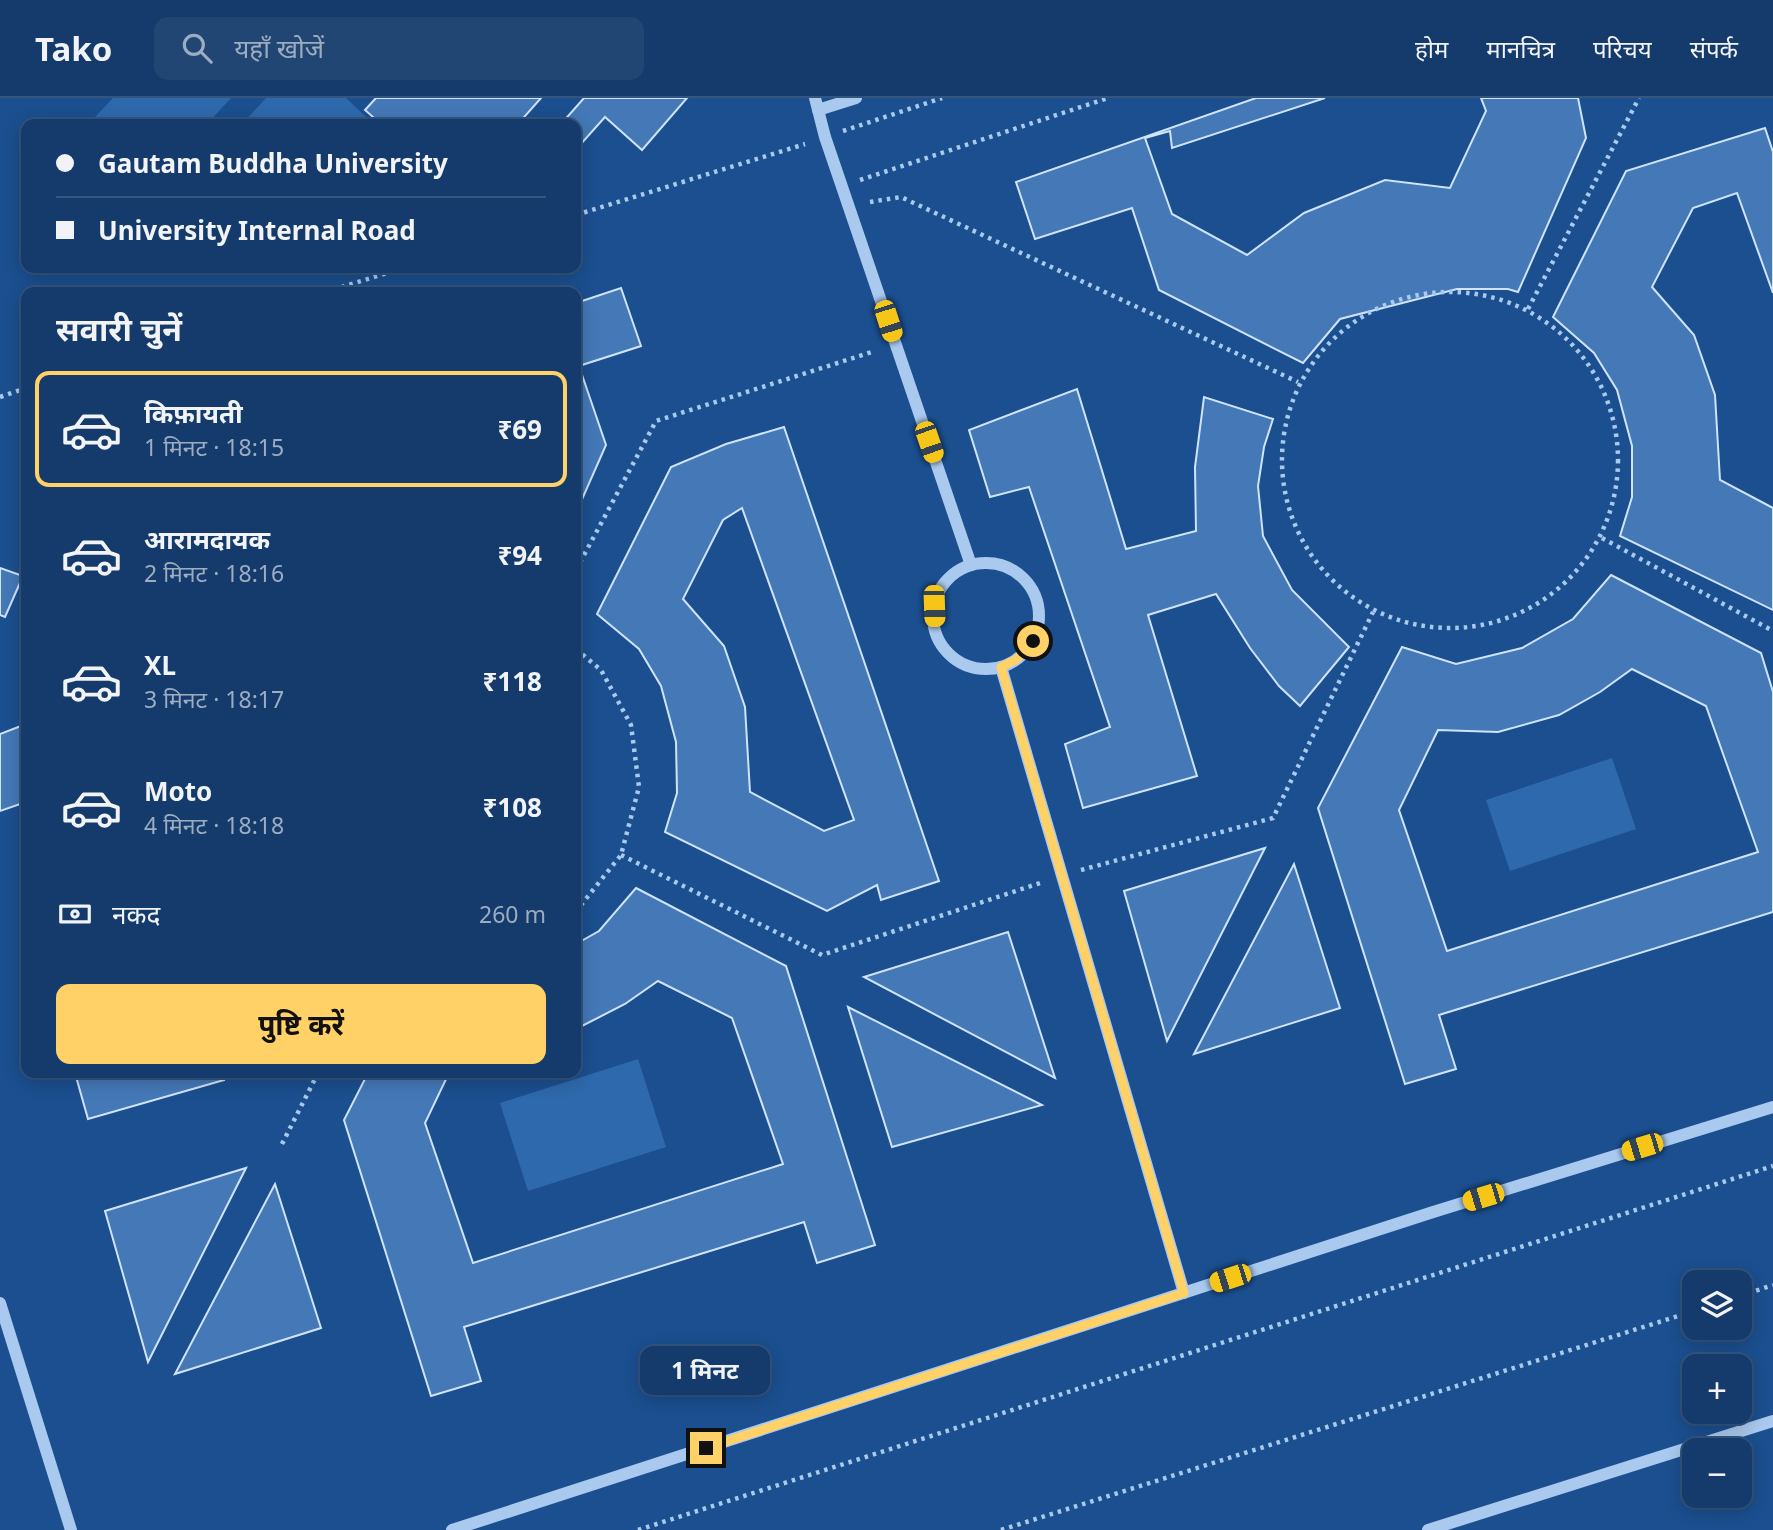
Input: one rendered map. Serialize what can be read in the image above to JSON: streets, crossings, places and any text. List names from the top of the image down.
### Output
{
  "page": {
    "header": "Tako",
    "search": "यहाँ खोजें",
    "nav": [
      "होम",
      "मानचित्र",
      "परिचय",
      "संपर्क"
    ],
    "banner": ["Gautam Buddha University", "University Internal Road"],
    "heading": "सवारी चुनें",
    "list": [
      {
        "name": "किफ़ायती",
        "note": "1 मिनट · 18:15",
        "value": "₹69"
      },
      {
        "name": "आरामदायक",
        "note": "2 मिनट · 18:16",
        "value": "₹94"
      },
      {
        "name": "XL",
        "note": "3 मिनट · 18:17",
        "value": "₹118"
      },
      {
        "name": "Moto",
        "note": "4 मिनट · 18:18",
        "value": "₹108"
      }
    ],
    "pay": ["नकद", "260 m"],
    "buttons": "पुष्टि करें",
    "map_buttons": ["+", "−"],
    "bubble": "1 मिनट"
  }
}
